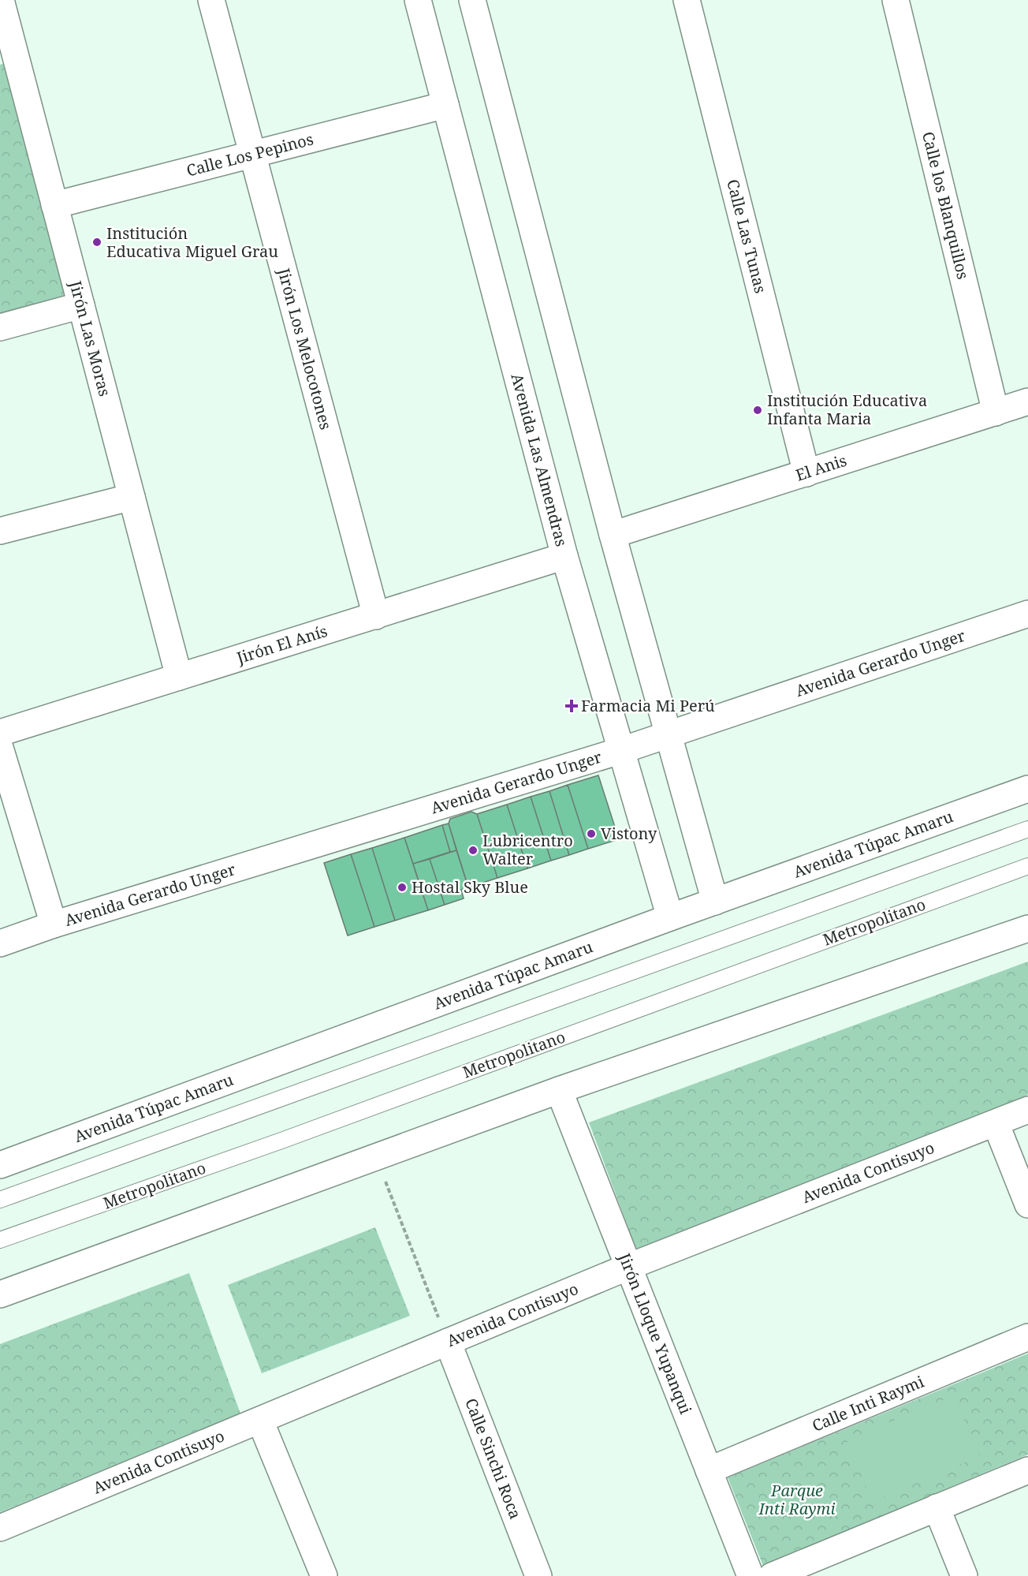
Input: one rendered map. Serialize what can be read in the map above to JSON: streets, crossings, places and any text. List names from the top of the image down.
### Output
{
  "streets": {
    "street": [
      "Calle Los Pepinos",
      "Calle los Blanquillos",
      "Calle Las Tunas",
      "Jirón Las Moras",
      "Jirón Los Melocotones",
      "Avenida Las Almendras",
      "El Anis",
      "Jirón El Anís",
      "Avenida Gerardo Unger",
      "Avenida Túpac Amaru",
      "Avenida Contisuyo",
      "Jirón Lloque Yupanqui",
      "Calle Inti Raymi",
      "Calle Sinchi Roca"
    ],
    "lane": ["Metropolitano"]
  },
  "crossings": [
    ["Calle Los Pepinos", "Jirón Las Moras"],
    ["Calle Los Pepinos", "Jirón Los Melocotones"],
    ["Calle Los Pepinos", "Avenida Las Almendras"],
    ["Calle los Blanquillos", "El Anis"],
    ["Calle Las Tunas", "El Anis"],
    ["Jirón Las Moras", "Jirón El Anís"],
    ["Jirón Los Melocotones", "Jirón El Anís"],
    ["Avenida Las Almendras", "Jirón El Anís"],
    ["Avenida Las Almendras", "Avenida Gerardo Unger"],
    ["Avenida Las Almendras", "Avenida Túpac Amaru"],
    ["Avenida Contisuyo", "Jirón Lloque Yupanqui"],
    ["Avenida Contisuyo", "Calle Sinchi Roca"],
    ["Jirón Lloque Yupanqui", "Calle Inti Raymi"]
  ],
  "parks": ["Parque Inti Raymi"],
  "places": {
    "other": [
      "Institución Educativa Miguel Grau",
      "Institución Educativa Infanta Maria",
      "Vistony",
      "Lubricentro Walter",
      "Hostal Sky Blue"
    ],
    "health": ["Farmacia Mi Perú"]
  }
}
